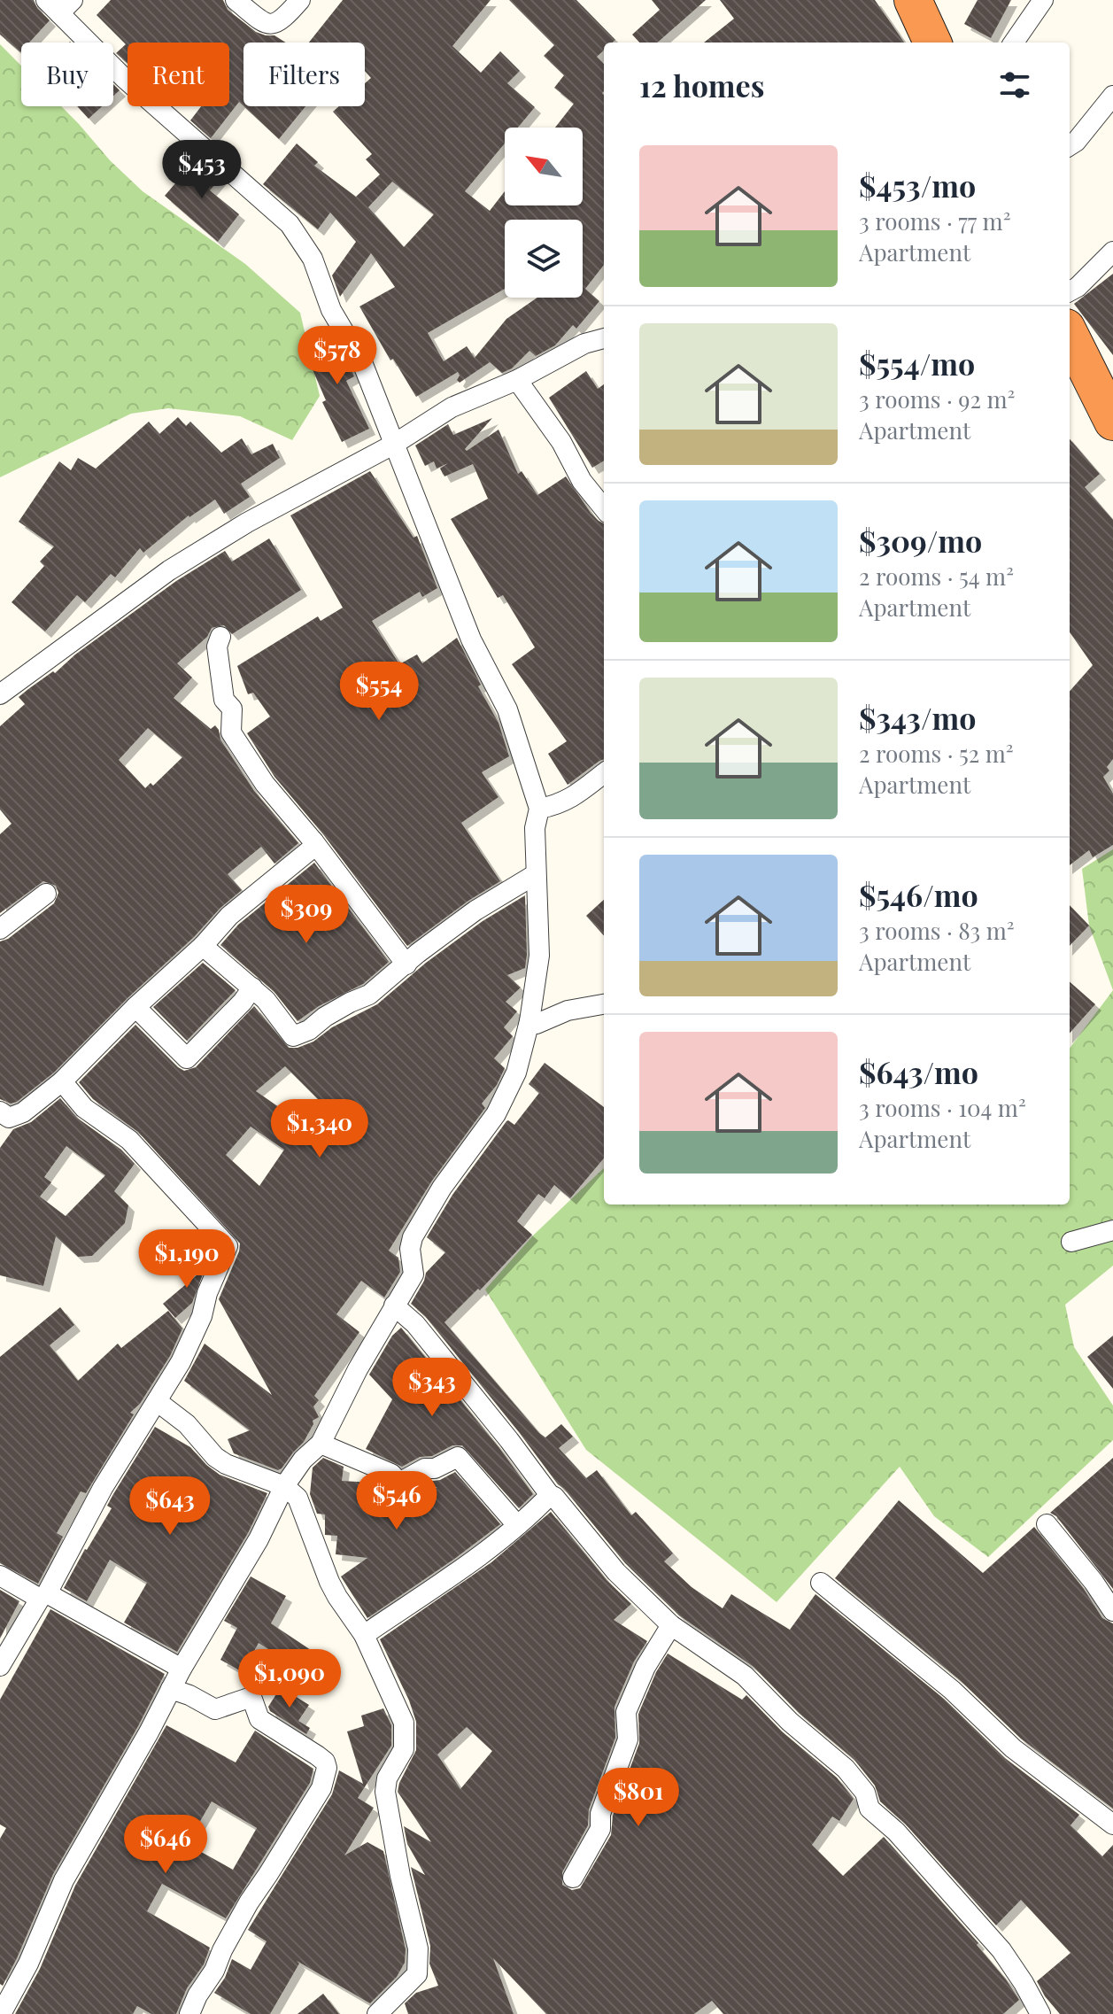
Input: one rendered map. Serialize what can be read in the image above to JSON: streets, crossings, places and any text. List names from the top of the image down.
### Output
{
  "north": "top left",
  "page": {
    "chip": ["Buy", "Rent", "Filters"],
    "heading": "12 homes",
    "list": [
      {
        "name": "$453/mo",
        "note": "3 rooms · 77 m² · Apartment"
      },
      {
        "name": "$554/mo",
        "note": "3 rooms · 92 m² · Apartment"
      },
      {
        "name": "$309/mo",
        "note": "2 rooms · 54 m² · Apartment"
      },
      {
        "name": "$343/mo",
        "note": "2 rooms · 52 m² · Apartment"
      },
      {
        "name": "$546/mo",
        "note": "3 rooms · 83 m² · Apartment"
      },
      {
        "name": "$643/mo",
        "note": "3 rooms · 104 m² · Apartment"
      }
    ],
    "price": [
      "$453",
      "$578",
      "$554",
      "$309",
      "$1,340",
      "$1,190",
      "$343",
      "$546",
      "$643",
      "$1,090",
      "$801",
      "$646"
    ]
  }
}
